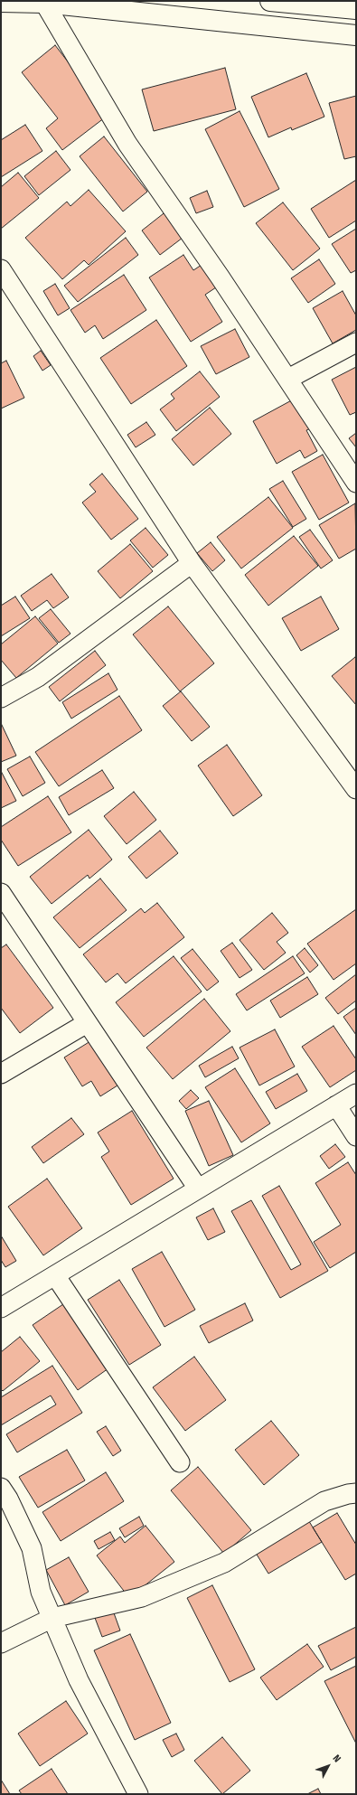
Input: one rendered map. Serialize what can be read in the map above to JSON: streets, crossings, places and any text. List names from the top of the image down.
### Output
{
  "north": "top right"
}
